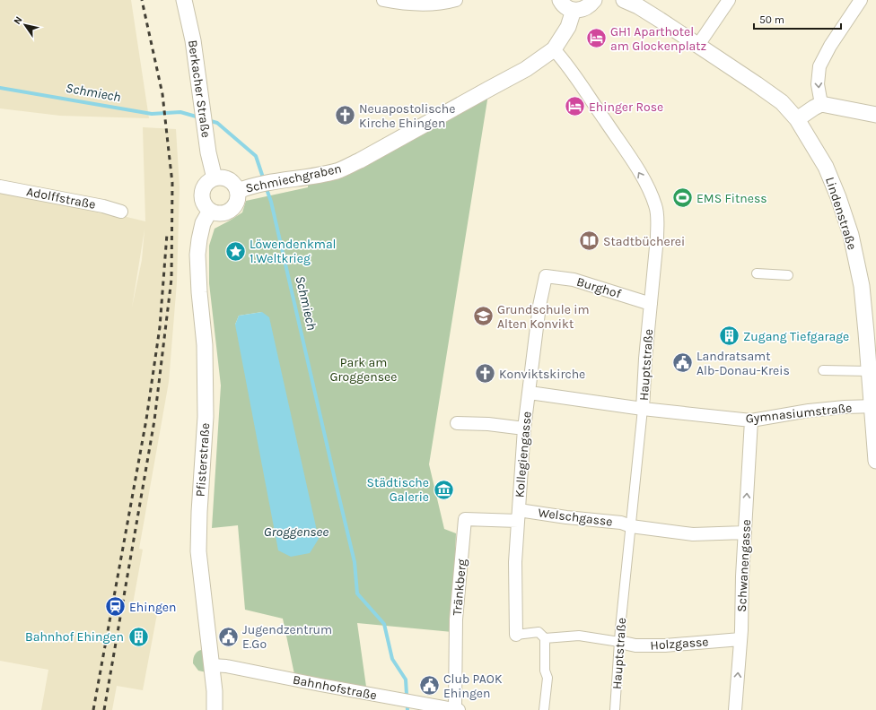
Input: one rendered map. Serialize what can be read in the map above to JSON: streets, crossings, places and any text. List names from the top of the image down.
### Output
{
  "streets": {
    "street": [
      "Berkacher Straße",
      "Schmiechgraben",
      "Adolffstraße",
      "Lindenstraße",
      "Burghof",
      "Hauptstraße",
      "Gymnasiumstraße",
      "Kollegiengasse",
      "Pfisterstraße",
      "Welschgasse",
      "Schwanengasse",
      "Tränkberg",
      "Holzgasse",
      "Bahnhofstraße"
    ]
  },
  "crossings": [
    ["Berkacher Straße", "Schmiechgraben"],
    ["Berkacher Straße", "Pfisterstraße"],
    ["Schmiechgraben", "Hauptstraße"],
    ["Schmiechgraben", "Pfisterstraße"],
    ["Lindenstraße", "Gymnasiumstraße"],
    ["Burghof", "Hauptstraße"],
    ["Burghof", "Kollegiengasse"],
    ["Hauptstraße", "Gymnasiumstraße"],
    ["Hauptstraße", "Welschgasse"],
    ["Hauptstraße", "Holzgasse"],
    ["Gymnasiumstraße", "Kollegiengasse"],
    ["Gymnasiumstraße", "Schwanengasse"],
    ["Kollegiengasse", "Welschgasse"],
    ["Kollegiengasse", "Tränkberg"],
    ["Pfisterstraße", "Bahnhofstraße"],
    ["Welschgasse", "Schwanengasse"],
    ["Welschgasse", "Tränkberg"],
    ["Schwanengasse", "Holzgasse"],
    ["Tränkberg", "Bahnhofstraße"]
  ],
  "one_way": ["Hauptstraße", "Schwanengasse"],
  "water": ["Schmiech", "Groggensee"],
  "parks": ["Park am Groggensee"],
  "places": {
    "hotel": ["GH1 Aparthotel am Glockenplatz", "Ehinger Rose"],
    "church": ["Neuapostolische Kirche Ehingen", "Konviktskirche"],
    "sports": ["EMS Fitness"],
    "library": ["Stadtbücherei"],
    "place": ["Löwendenkmal 1.Weltkrieg"],
    "school or university": ["Grundschule im Alten Konvikt"],
    "building": ["Zugang Tiefgarage", "Bahnhof Ehingen"],
    "public building": ["Landratsamt Alb-Donau-Kreis", "Jugendzentrum E.Go", "Club PAOK Ehingen"],
    "museum": ["Städtische Galerie"],
    "station": ["Ehingen"]
  },
  "scale_bar": "50 m",
  "north": "top left"
}
